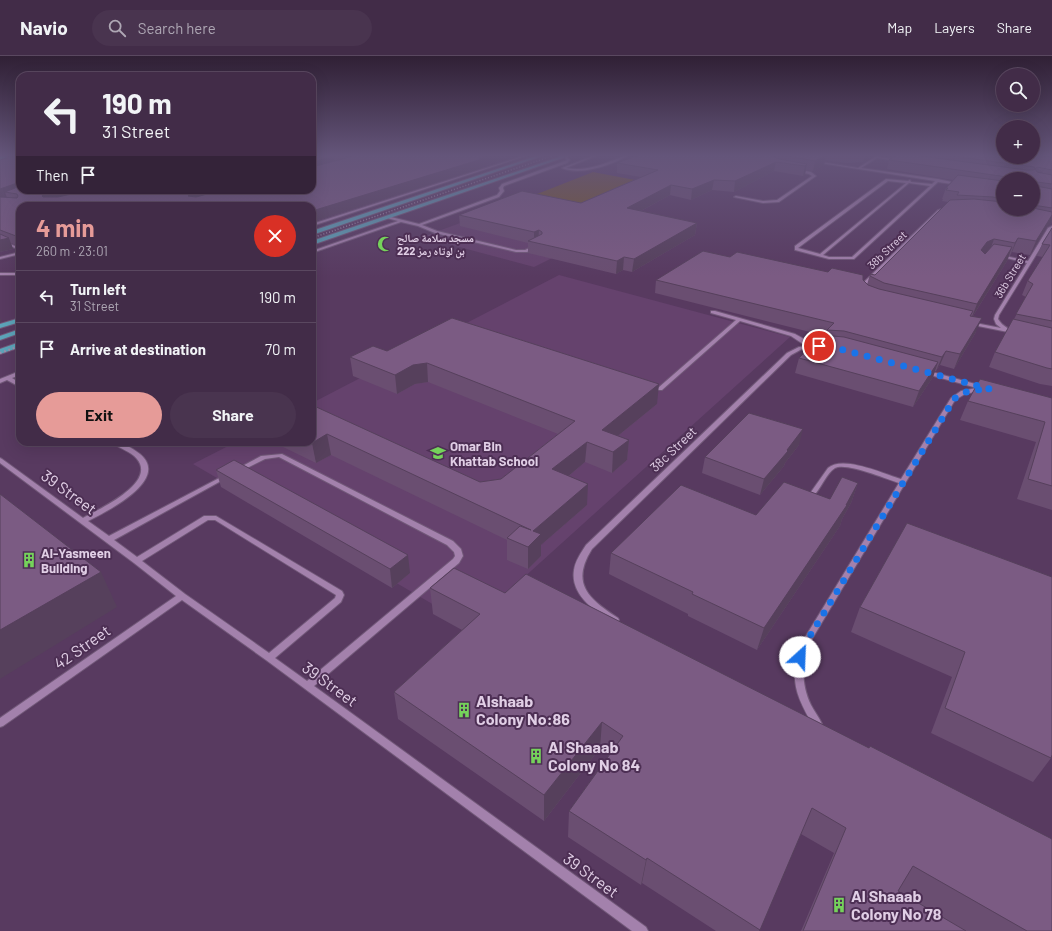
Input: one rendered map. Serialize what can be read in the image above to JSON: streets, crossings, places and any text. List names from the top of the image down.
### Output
{
  "streets": {
    "street": [
      "38b Street",
      "36b Street",
      "38c Street",
      "39 Street",
      "42 Street"
    ]
  },
  "crossings": [
    ["39 Street", "42 Street"]
  ],
  "places": {
    "mosque": ["مسجد سلامة صالح بن لوتاه رمز 222"],
    "school or university": ["Omar Bin Khattab School"],
    "building": [
      "Al-Yasmeen Building",
      "Alshaab Colony No:86",
      "Al Shaaab Colony No 84",
      "Al Shaaab Colony No 78"
    ]
  },
  "page": {
    "header": "Navio",
    "search": "Search here",
    "nav": ["Map", "Layers", "Share"],
    "map_buttons": ["+", "−"],
    "turn": ["190 m", "31 Street"],
    "then": "Then",
    "heading": ["4 min", "260 m · 23:01"],
    "list": [
      {
        "name": "Turn left",
        "note": "31 Street",
        "value": "190 m"
      },
      {
        "name": "Arrive at destination",
        "value": "70 m"
      }
    ],
    "buttons": ["Exit", "Share"]
  }
}
